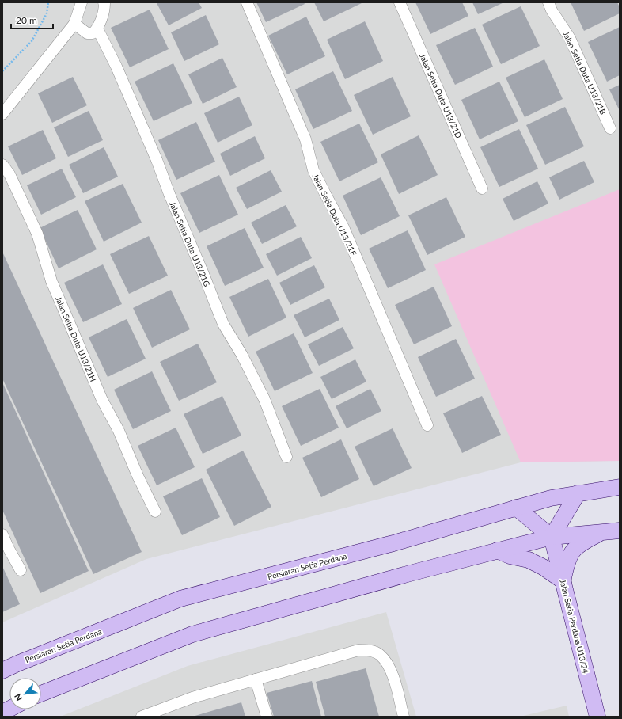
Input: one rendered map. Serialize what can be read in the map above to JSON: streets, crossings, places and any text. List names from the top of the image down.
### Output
{
  "streets": {
    "main road": ["Persiaran Setia Perdana", "Jalan Setia Perdana U13/24"],
    "street": [
      "Jalan Setia Duta U13/21B",
      "Jalan Setia Duta U13/21D",
      "Jalan Setia Duta U13/21F",
      "Jalan Setia Duta U13/21G",
      "Jalan Setia Duta U13/21H"
    ]
  },
  "scale_bar": "20 m",
  "north": "bottom left"
}
